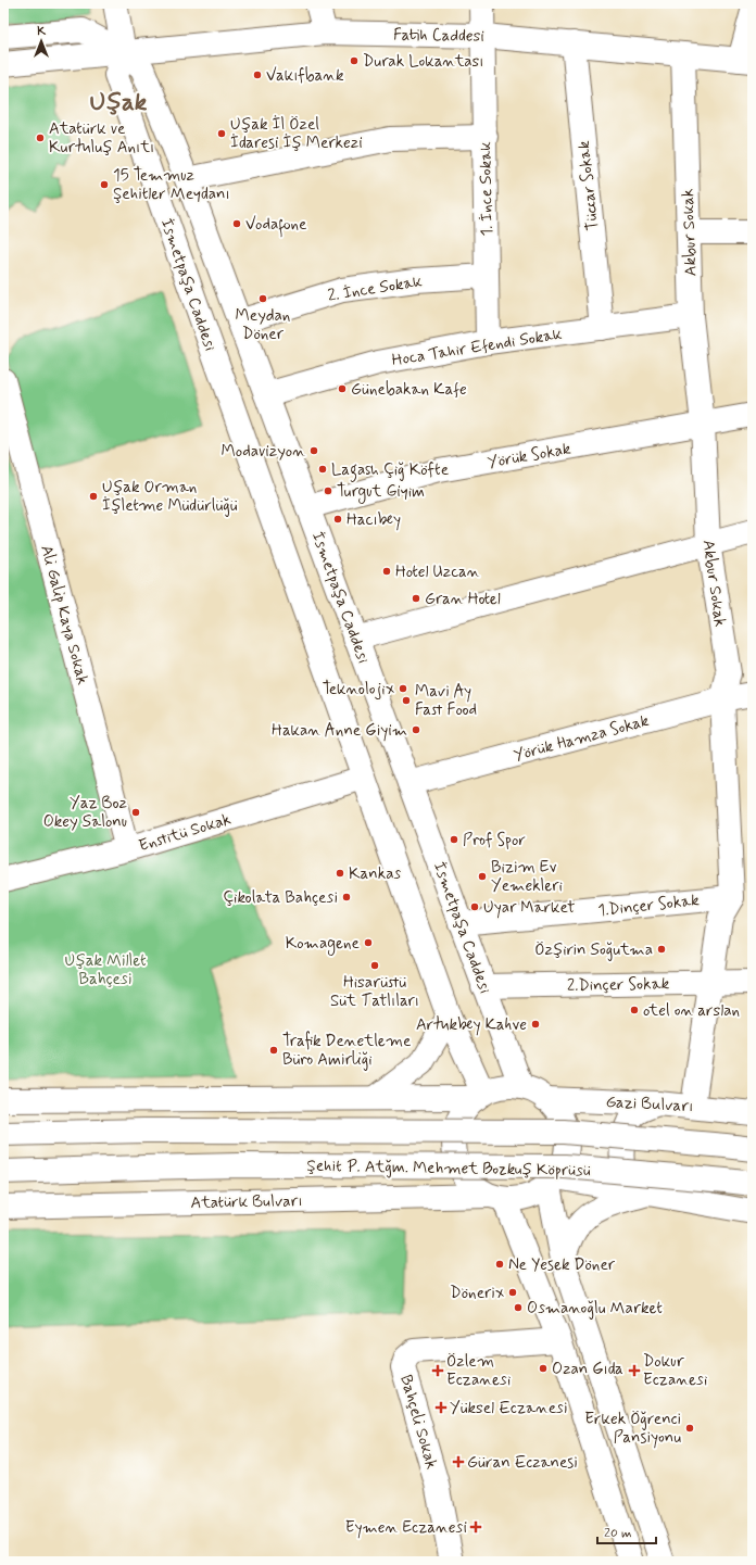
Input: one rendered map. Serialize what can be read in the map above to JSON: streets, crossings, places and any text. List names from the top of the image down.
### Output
{
  "streets": {
    "main road": [
      "Fatih Caddesi",
      "Tüccar Sokak",
      "1. İnce Sokak",
      "Akbur Sokak",
      "İsmetpaşa Caddesi",
      "2. İnce Sokak",
      "Hoca Tahir Efendi Sokak",
      "Yörük Sokak",
      "Ali Galip Kaya Sokak",
      "Yörük Hamza Sokak",
      "Enstitü Sokak",
      "1.Dinçer Sokak",
      "2.Dinçer Sokak",
      "Gazi Bulvarı",
      "Şehit P. Atğm. Mehmet Bozkuş Köprüsü",
      "Atatürk Bulvarı",
      "Bahçeli Sokak"
    ]
  },
  "crossings": [
    ["Fatih Caddesi", "Tüccar Sokak"],
    ["Fatih Caddesi", "1. İnce Sokak"],
    ["Fatih Caddesi", "Akbur Sokak"],
    ["Fatih Caddesi", "İsmetpaşa Caddesi"],
    ["Tüccar Sokak", "Hoca Tahir Efendi Sokak"],
    ["1. İnce Sokak", "2. İnce Sokak"],
    ["1. İnce Sokak", "Hoca Tahir Efendi Sokak"],
    ["Akbur Sokak", "Hoca Tahir Efendi Sokak"],
    ["Akbur Sokak", "Yörük Sokak"],
    ["Akbur Sokak", "Yörük Hamza Sokak"],
    ["Akbur Sokak", "1.Dinçer Sokak"],
    ["İsmetpaşa Caddesi", "2. İnce Sokak"],
    ["İsmetpaşa Caddesi", "Hoca Tahir Efendi Sokak"],
    ["İsmetpaşa Caddesi", "Yörük Sokak"],
    ["İsmetpaşa Caddesi", "Yörük Hamza Sokak"],
    ["İsmetpaşa Caddesi", "Enstitü Sokak"],
    ["İsmetpaşa Caddesi", "1.Dinçer Sokak"],
    ["İsmetpaşa Caddesi", "2.Dinçer Sokak"],
    ["İsmetpaşa Caddesi", "Gazi Bulvarı"],
    ["İsmetpaşa Caddesi", "Atatürk Bulvarı"],
    ["Ali Galip Kaya Sokak", "Enstitü Sokak"],
    ["Gazi Bulvarı", "Atatürk Bulvarı"]
  ],
  "districts": ["Uşak"],
  "parks": ["Uşak Millet Bahçesi"],
  "places": {
    "other": [
      "Durak Lokantası",
      "Vakıfbank",
      "Uşak İl Özel İdaresi İş Merkezi",
      "Atatürk ve Kurtuluş Anıtı",
      "15 Temmuz Şehitler Meydanı",
      "Vodafone",
      "Meydan Döner",
      "Günebakan Kafe",
      "Modavizyon",
      "Lagash Çiğ Köfte",
      "Turgut Giyim",
      "Uşak Orman İşletme Müdürlüğü",
      "Hacıbey",
      "Hotel Uzcan",
      "Gran Hotel",
      "Teknolojix",
      "Mavi Ay Fast Food",
      "Hakan Anne Giyim",
      "Yaz Boz Okey Salonu",
      "Prof Spor",
      "Kankas",
      "Bizim Ev Yemekleri",
      "Çikolata Bahçesi",
      "Uyar Market",
      "Komagene",
      "Özşirin Soğutma",
      "Hisarüstü Süt Tatlıları",
      "otel on arslan",
      "Artukbey Kahve",
      "Trafik Denetleme Büro Amirliği",
      "Ne Yesek Döner",
      "Dönerix",
      "Osmanoğlu Market",
      "Ozan Gıda",
      "Erkek Öğrenci Pansiyonu"
    ],
    "health": [
      "Özlem Eczanesi",
      "Dokur Eczanesi",
      "Yüksel Eczanesi",
      "Güran Eczanesi",
      "Eymen Eczanesi"
    ]
  },
  "scale_bar": "20 m",
  "north": "top"
}
